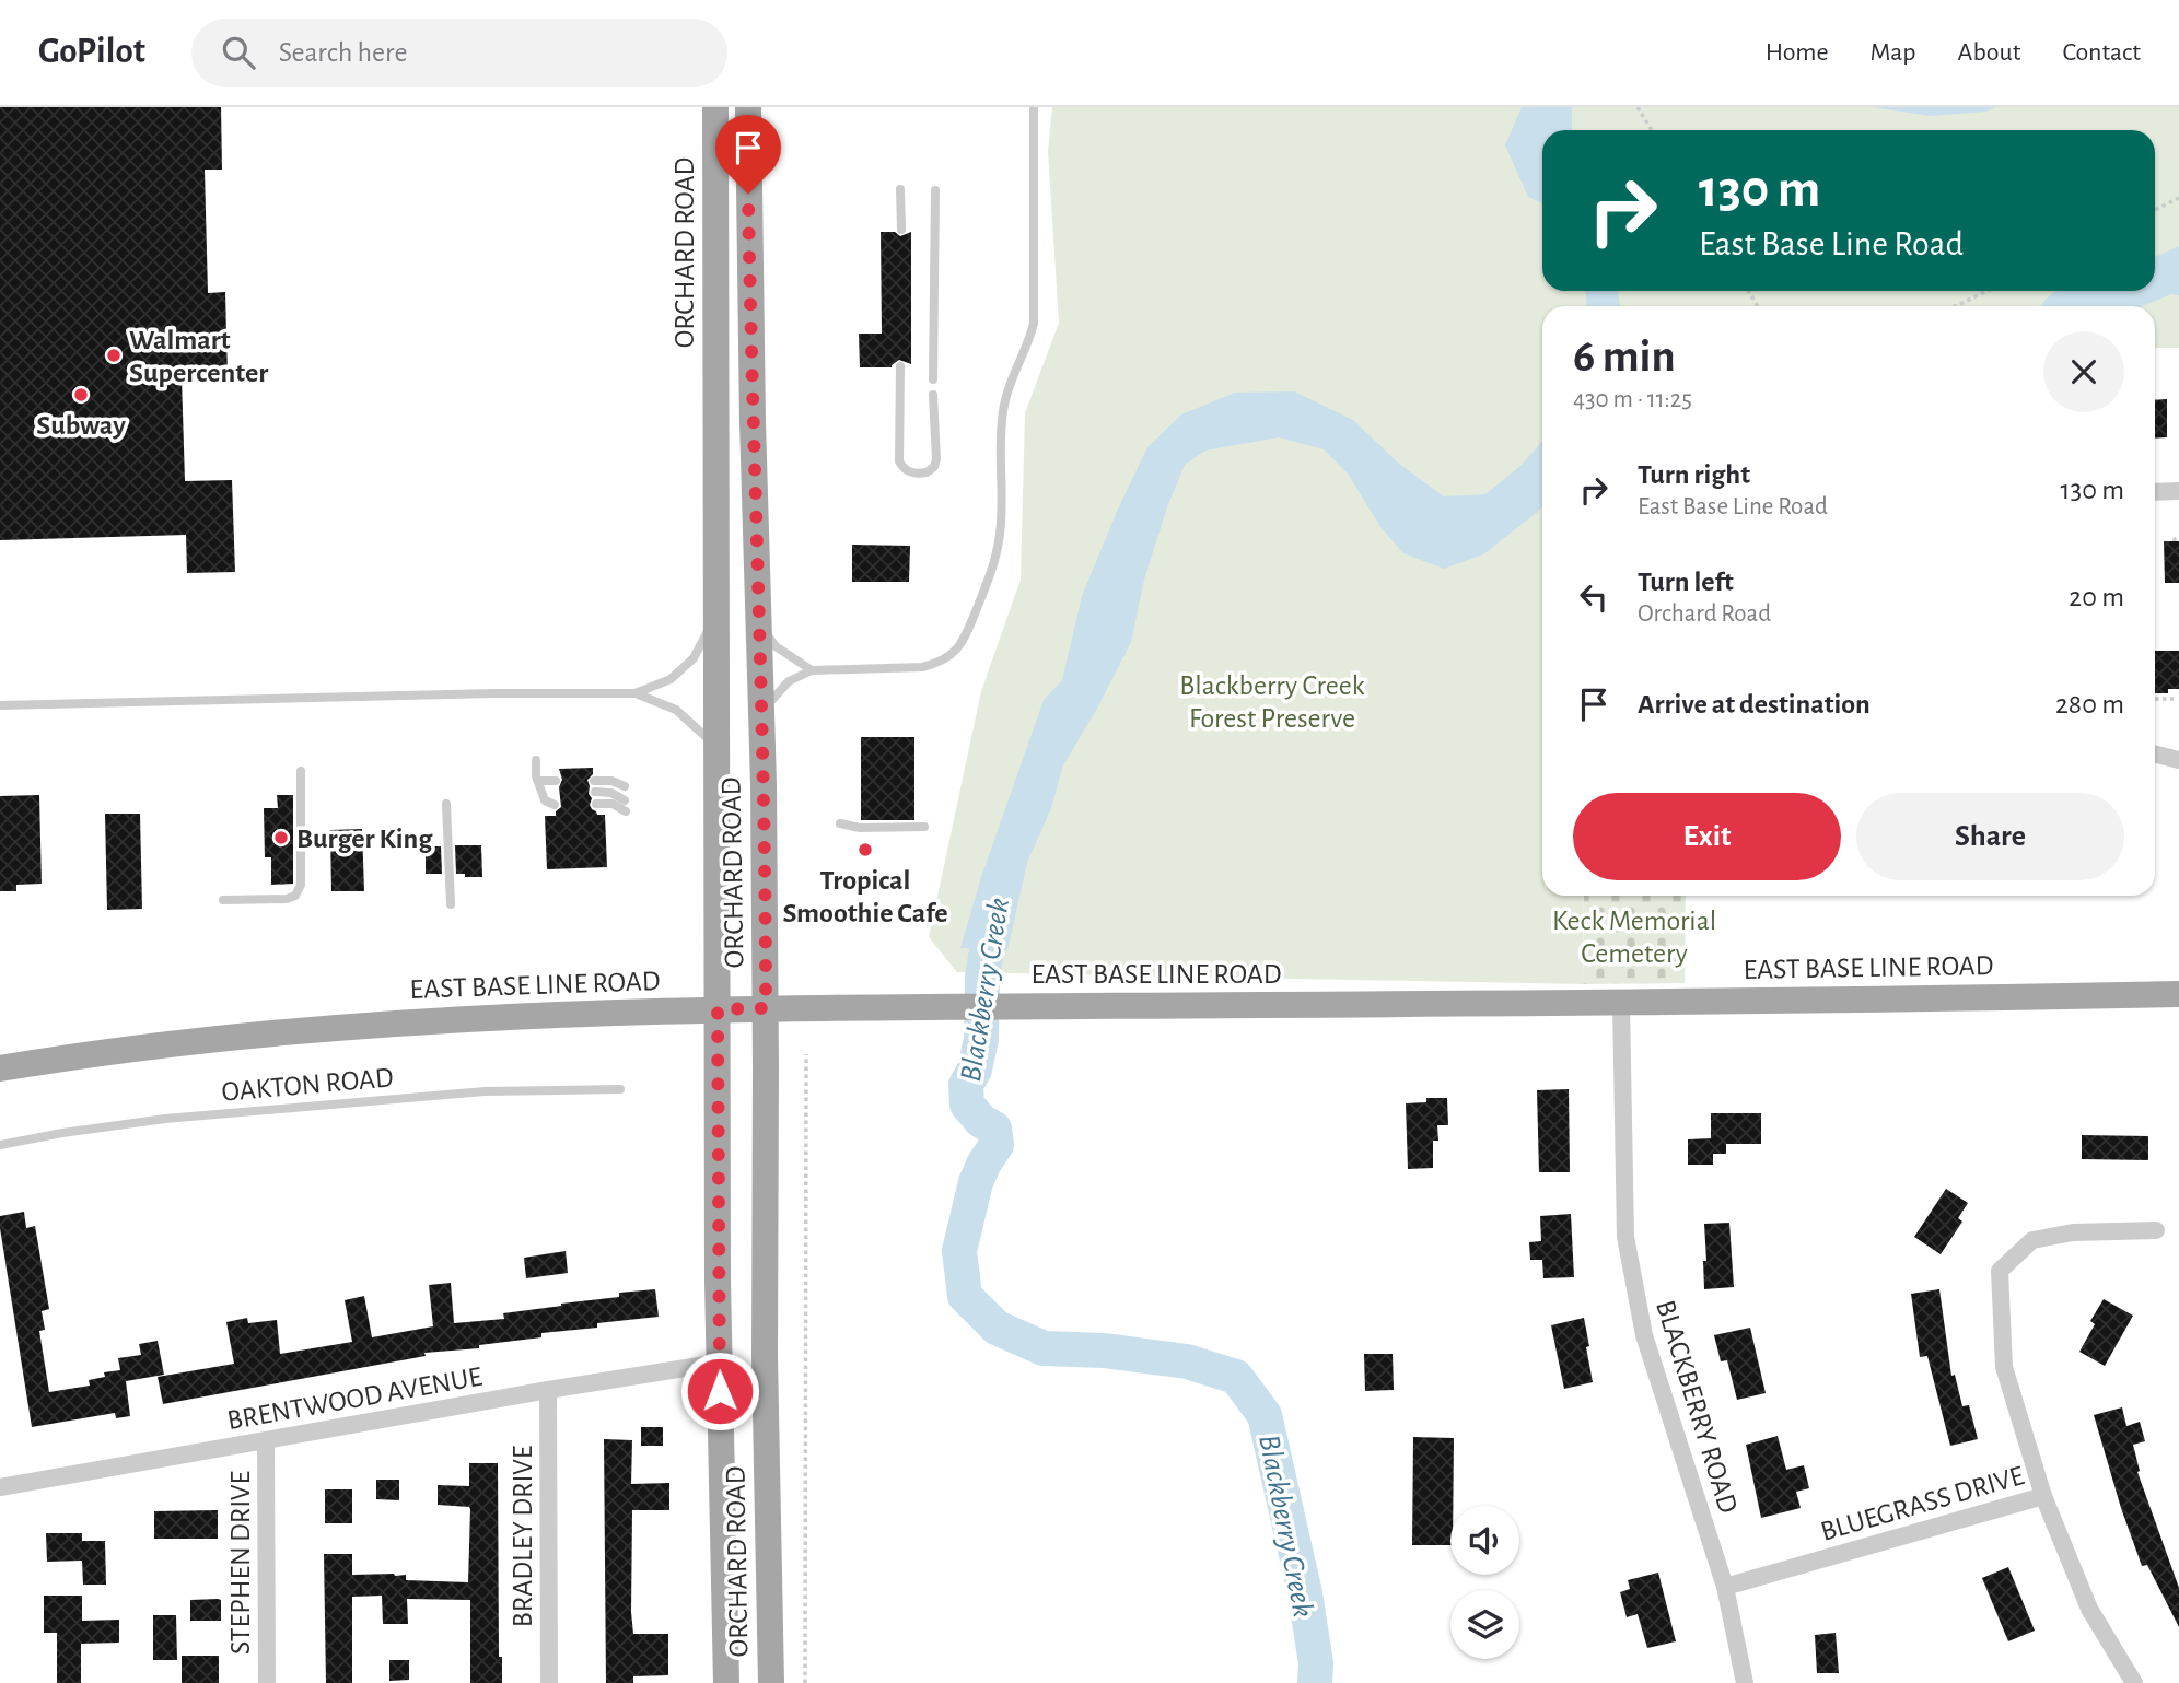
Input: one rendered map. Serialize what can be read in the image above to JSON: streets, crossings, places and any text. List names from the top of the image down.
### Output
{
  "streets": {
    "main road": ["ORCHARD ROAD", "EAST BASE LINE ROAD"],
    "street": [
      "BRENTWOOD AVENUE",
      "BLACKBERRY ROAD",
      "BLUEGRASS DRIVE",
      "BRADLEY DRIVE",
      "STEPHEN DRIVE"
    ],
    "lane": ["OAKTON ROAD"]
  },
  "crossings": [
    ["ORCHARD ROAD", "EAST BASE LINE ROAD"],
    ["ORCHARD ROAD", "BRENTWOOD AVENUE"],
    ["EAST BASE LINE ROAD", "BLACKBERRY ROAD"],
    ["BRENTWOOD AVENUE", "BRADLEY DRIVE"],
    ["BRENTWOOD AVENUE", "STEPHEN DRIVE"],
    ["BLACKBERRY ROAD", "BLUEGRASS DRIVE"]
  ],
  "water": ["Blackberry Creek"],
  "parks": ["Blackberry Creek Forest Preserve", "Keck Memorial Cemetery"],
  "places": [
    "Walmart Supercenter",
    "Subway",
    "Burger King",
    "Tropical Smoothie Cafe"
  ],
  "page": {
    "header": "GoPilot",
    "search": "Search here",
    "nav": [
      "Home",
      "Map",
      "About",
      "Contact"
    ],
    "turn": ["130 m", "East Base Line Road"],
    "heading": ["6 min", "430 m · 11:25"],
    "list": [
      {
        "name": "Turn right",
        "note": "East Base Line Road",
        "value": "130 m"
      },
      {
        "name": "Turn left",
        "note": "Orchard Road",
        "value": "20 m"
      },
      {
        "name": "Arrive at destination",
        "value": "280 m"
      }
    ],
    "buttons": ["Exit", "Share"]
  }
}
